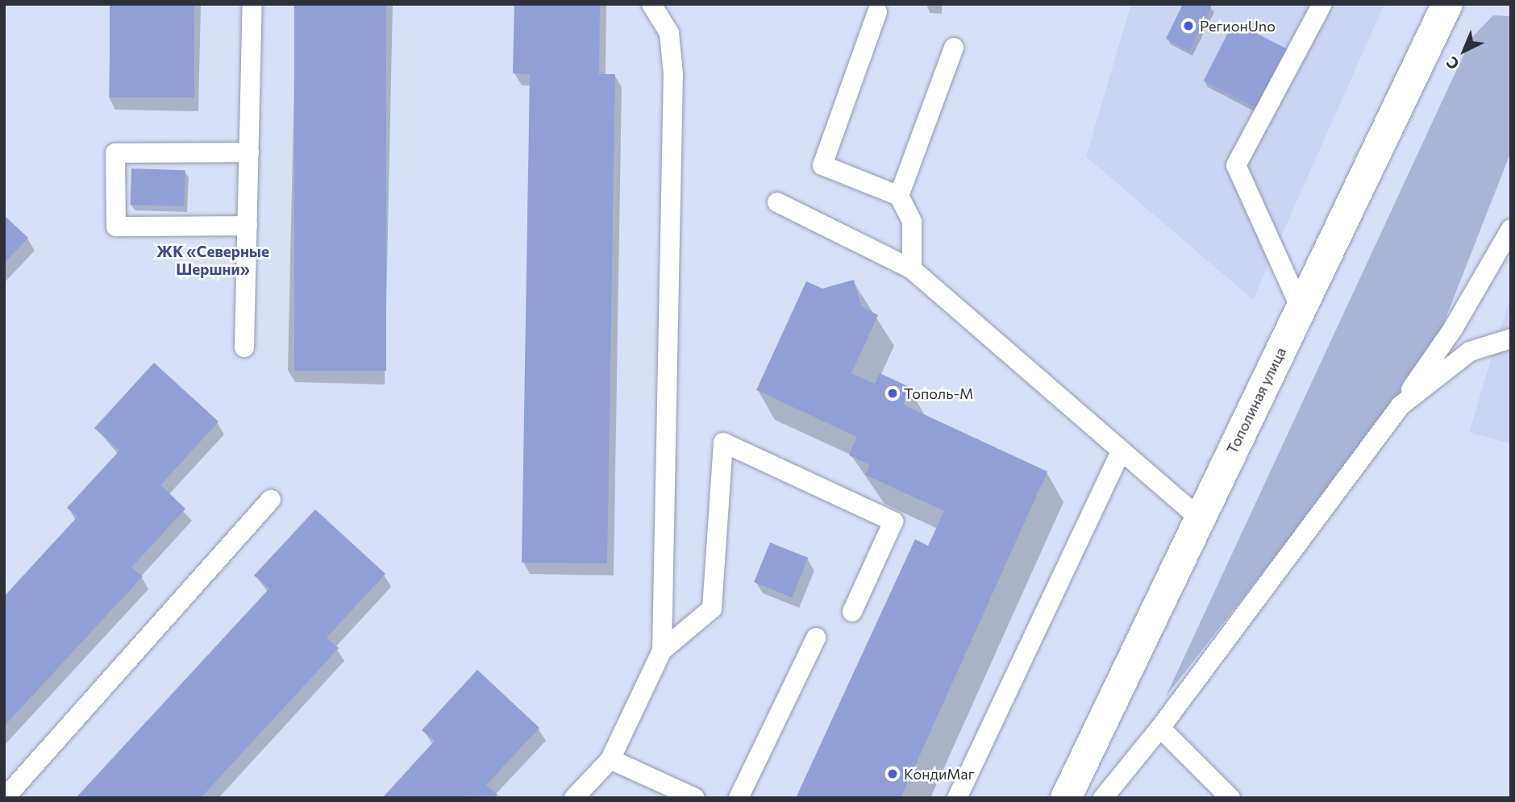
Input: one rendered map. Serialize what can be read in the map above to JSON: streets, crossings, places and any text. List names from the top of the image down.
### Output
{
  "streets": {
    "main road": ["Тополиная улица"]
  },
  "districts": ["ЖК «Северные Шершни»"],
  "places": ["РегионUno", "Тополь-М", "КондиМаг"],
  "north": "bottom left"
}
